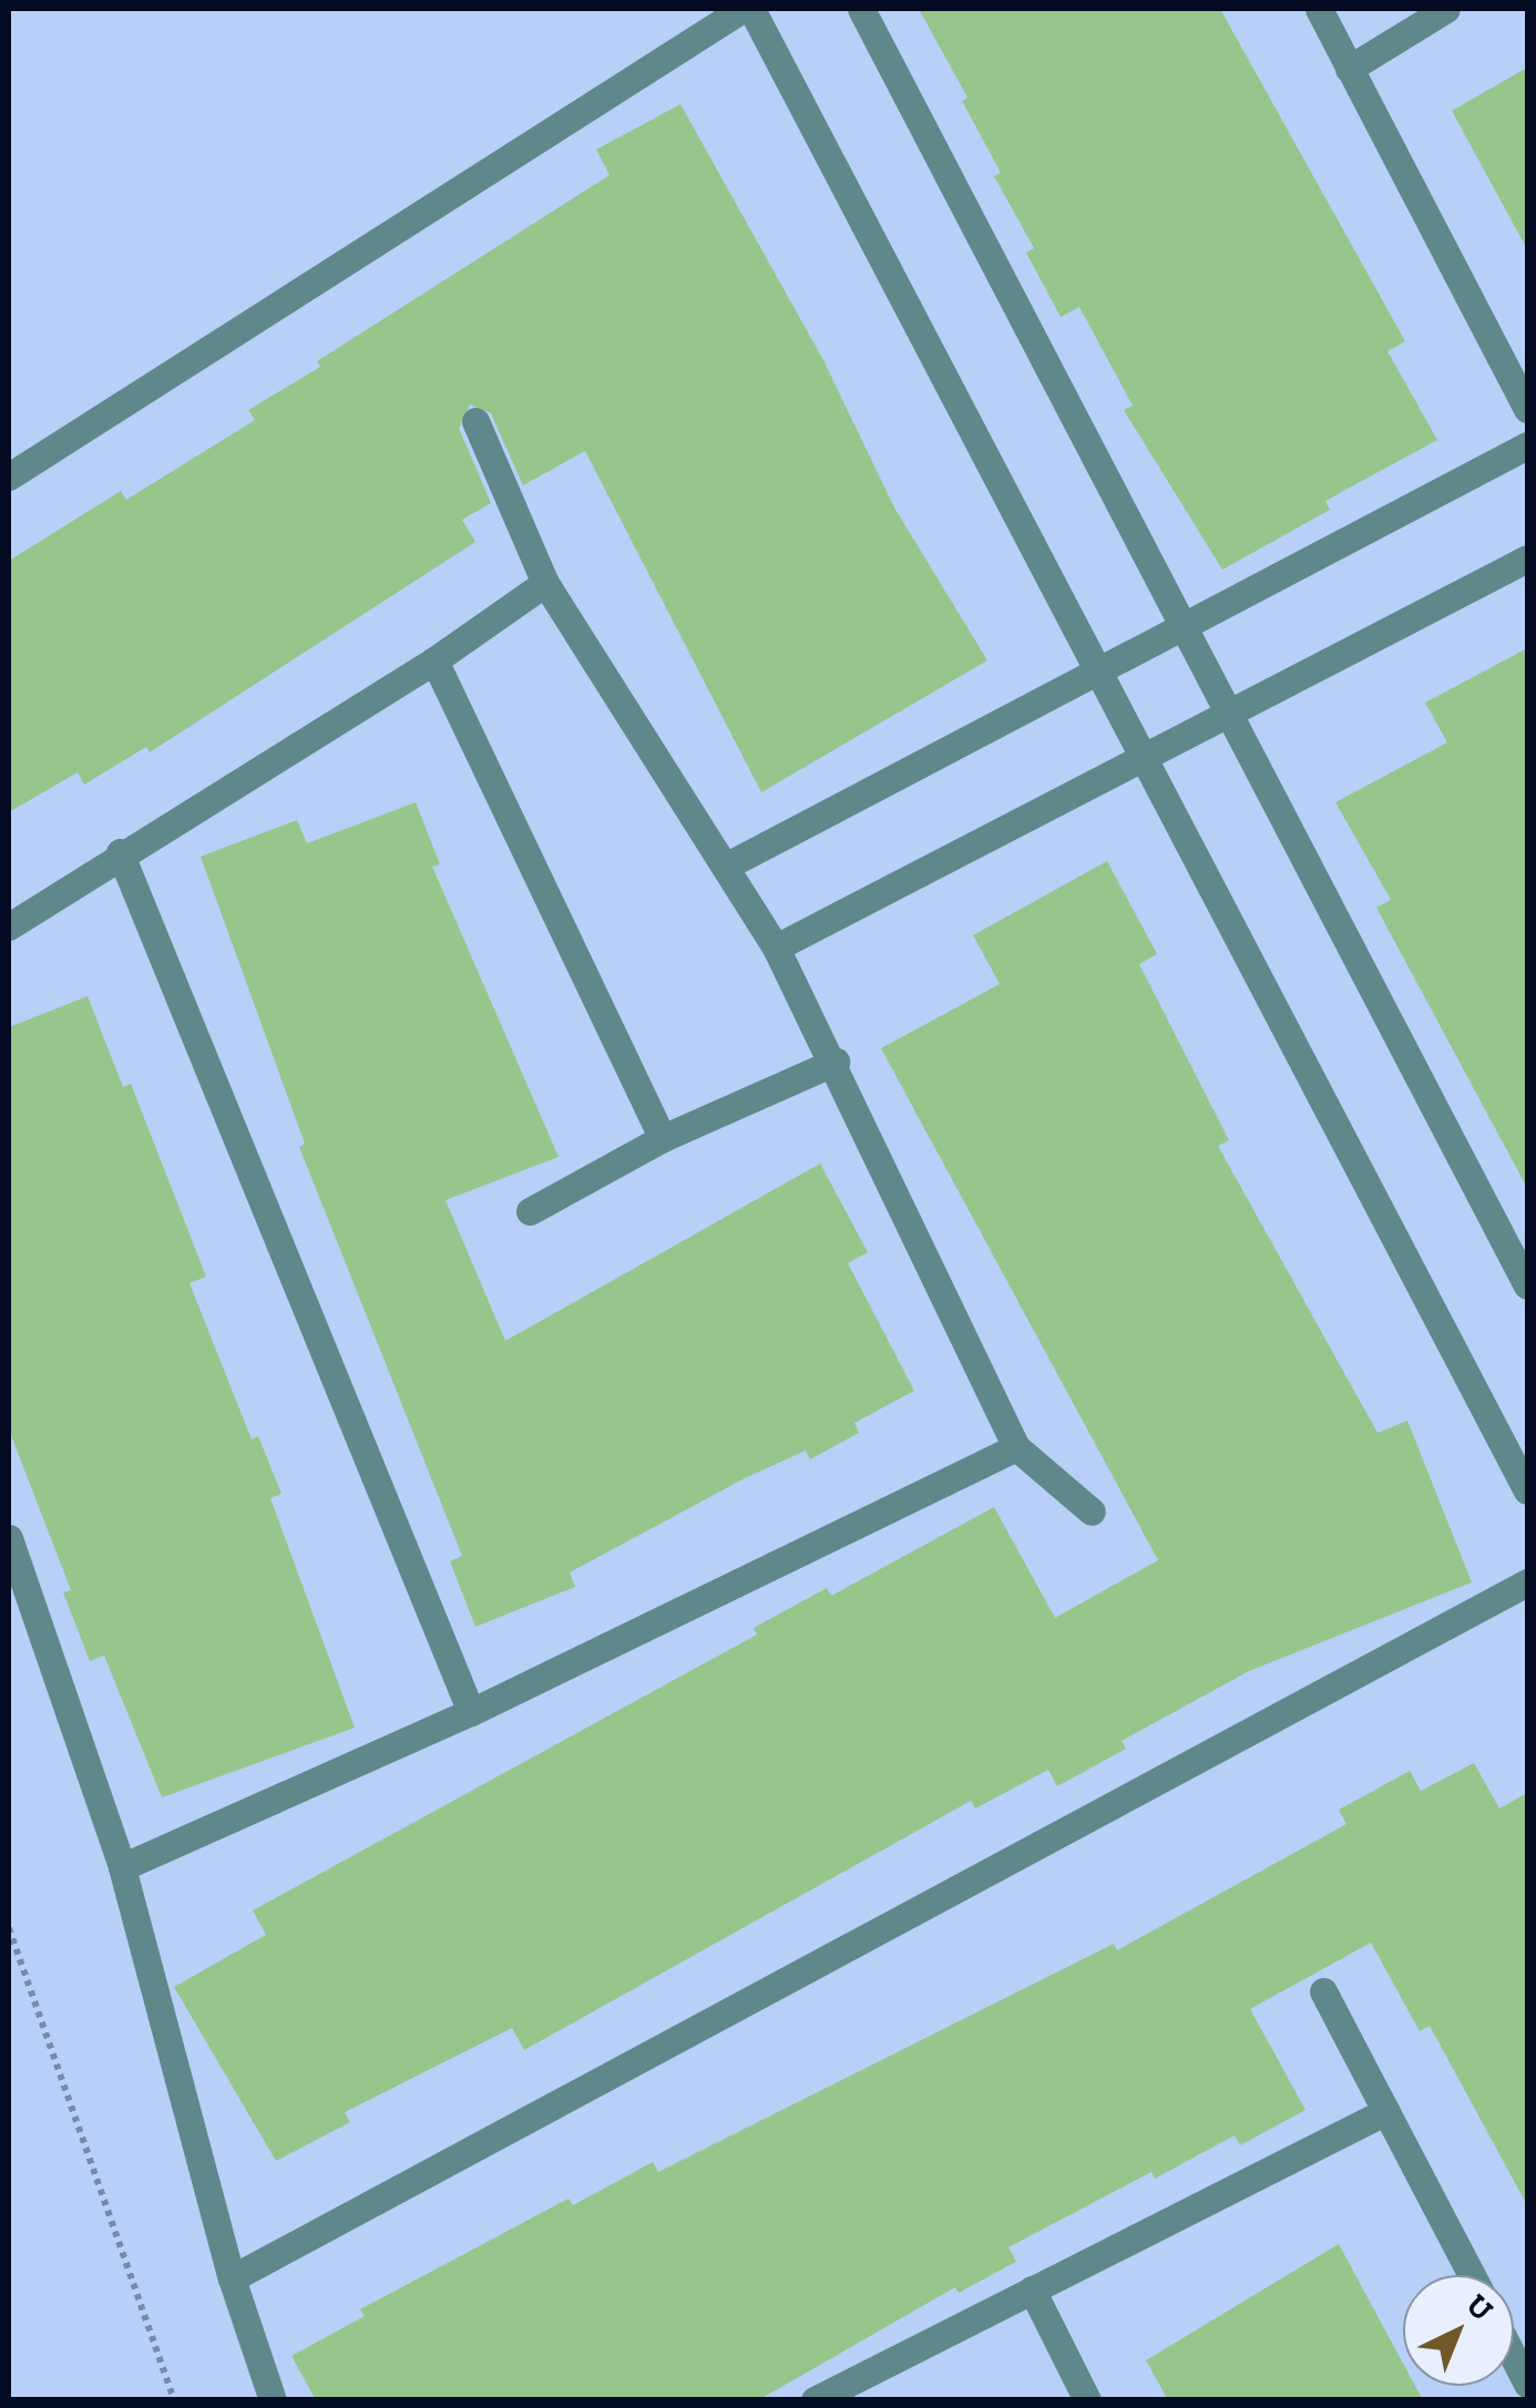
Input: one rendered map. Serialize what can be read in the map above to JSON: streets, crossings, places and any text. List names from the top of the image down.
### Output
{
  "north": "top right"
}
